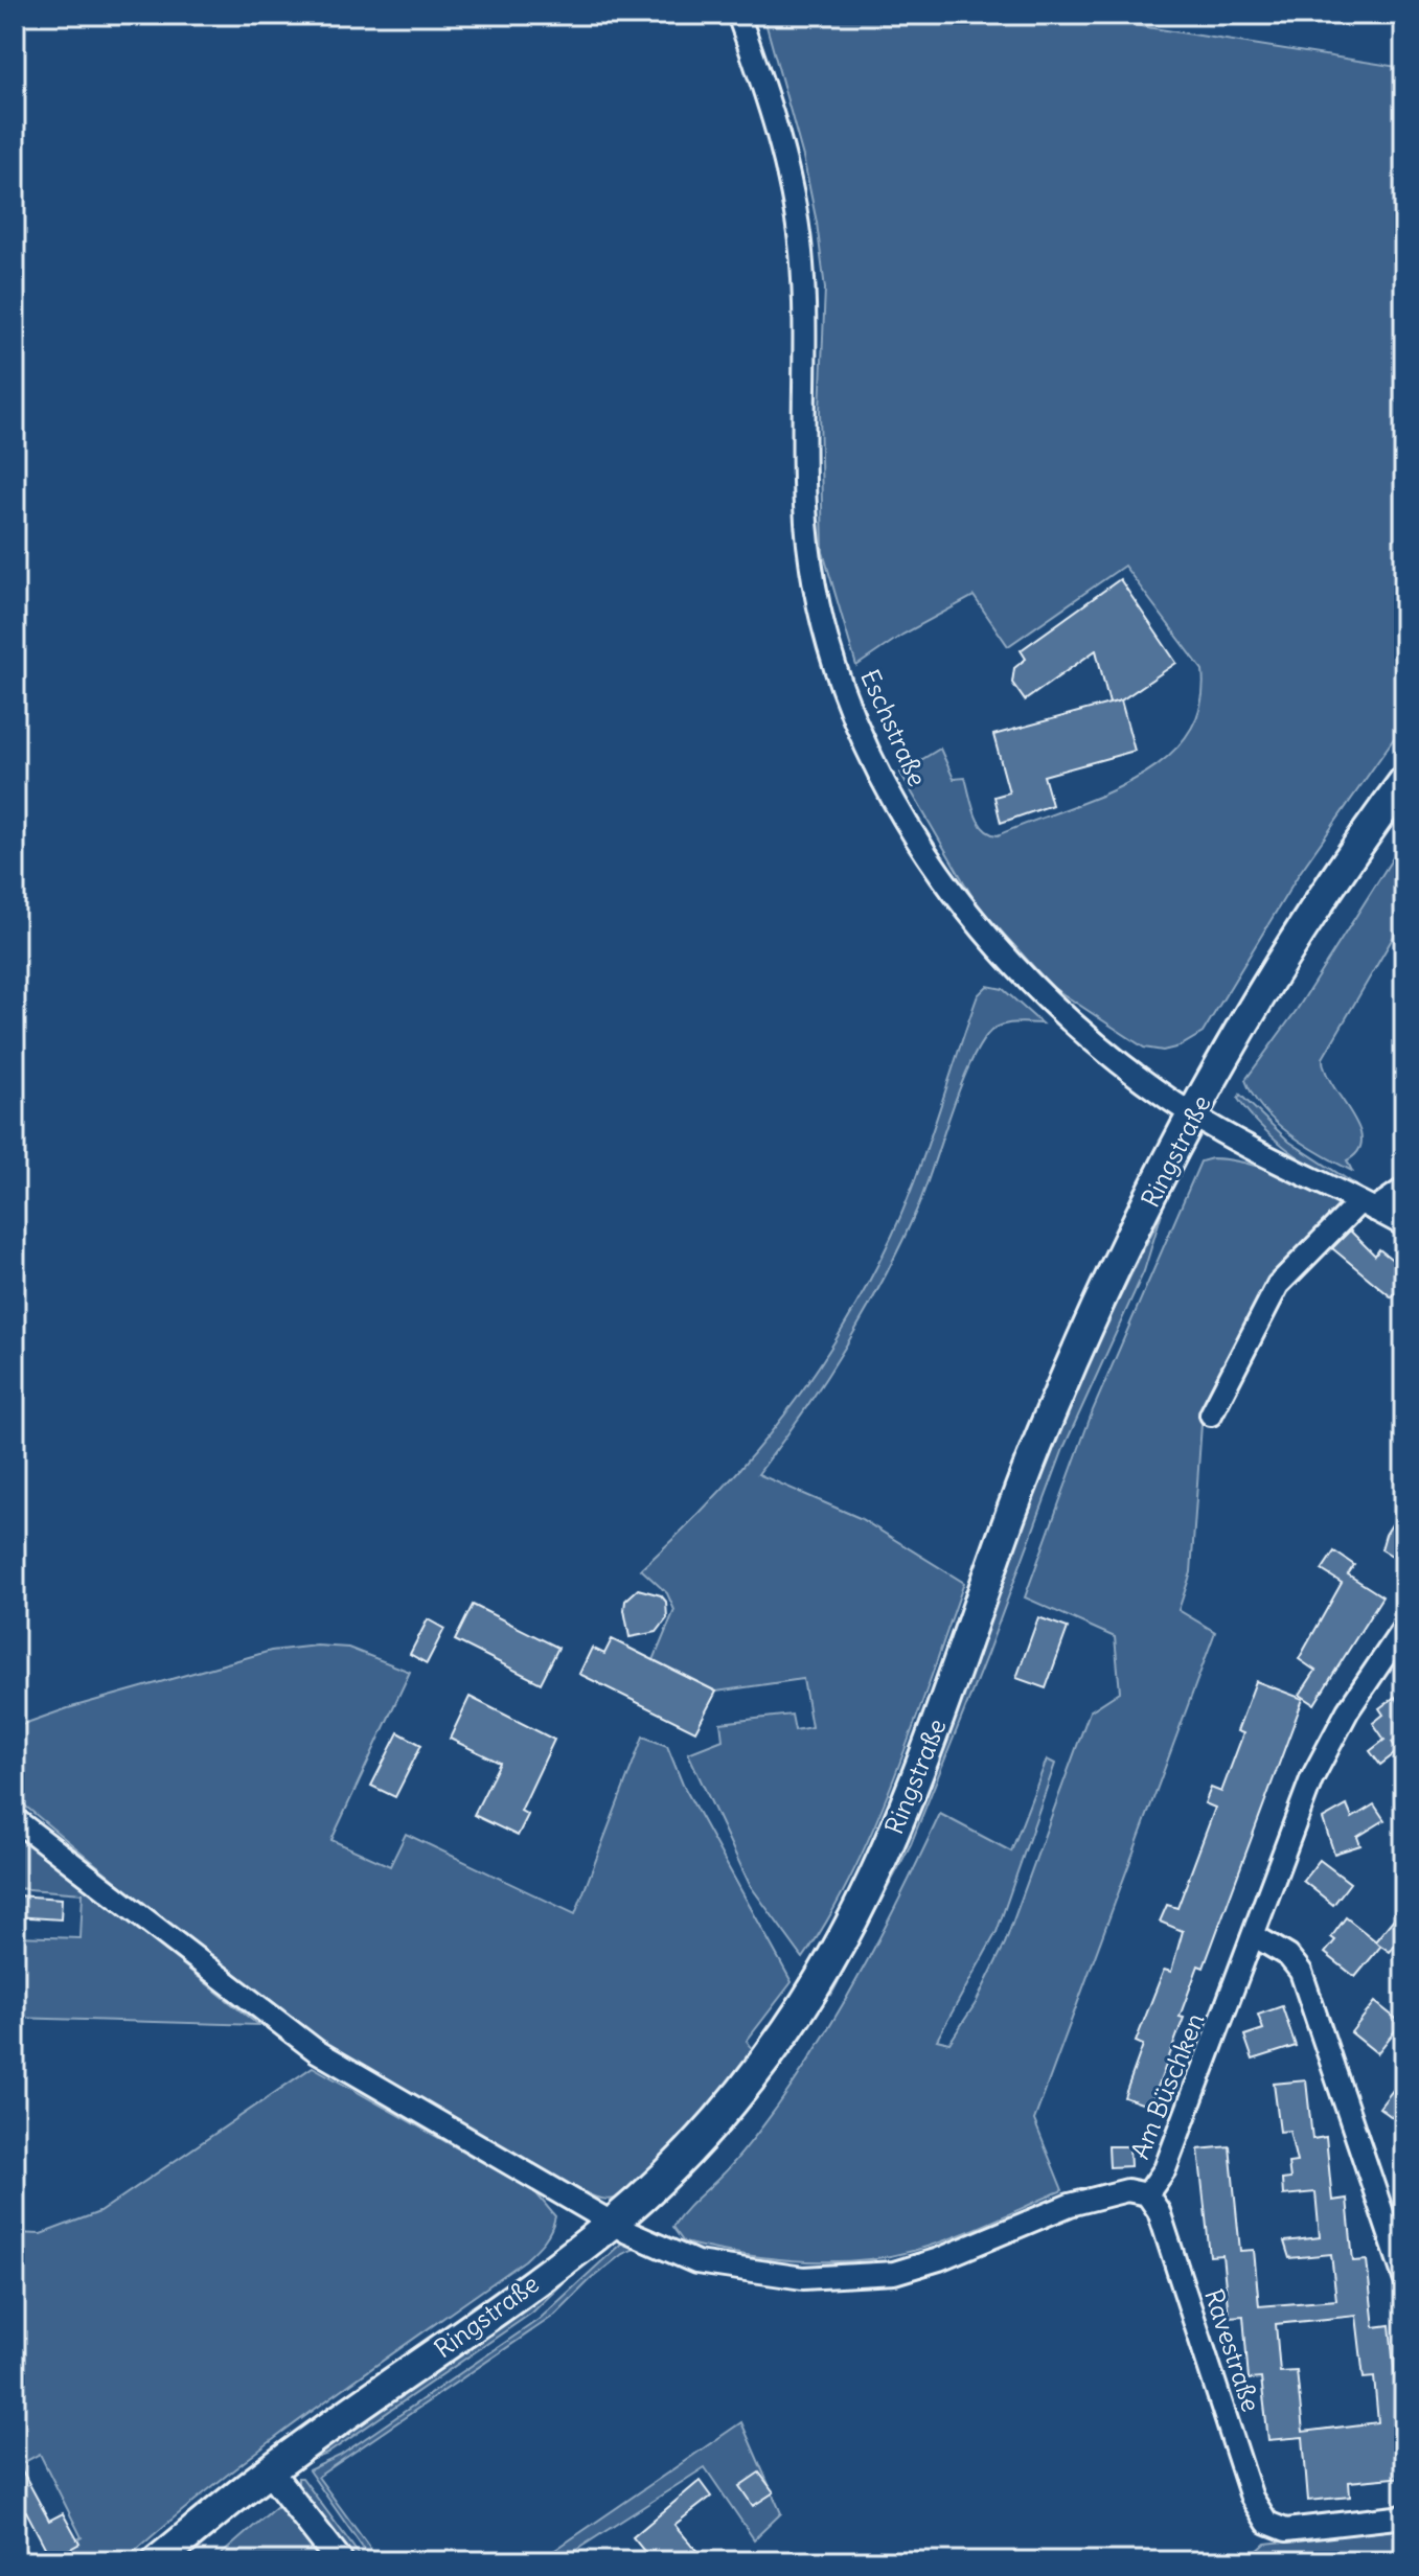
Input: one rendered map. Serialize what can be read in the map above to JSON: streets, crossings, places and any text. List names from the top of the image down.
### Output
{
  "streets": {
    "main road": ["Ringstraße"],
    "street": ["Eschstraße", "Am Büschken", "Ravestraße"]
  },
  "crossings": [
    ["Eschstraße", "Ringstraße"],
    ["Ringstraße", "Am Büschken"],
    ["Am Büschken", "Ravestraße"]
  ]
}
